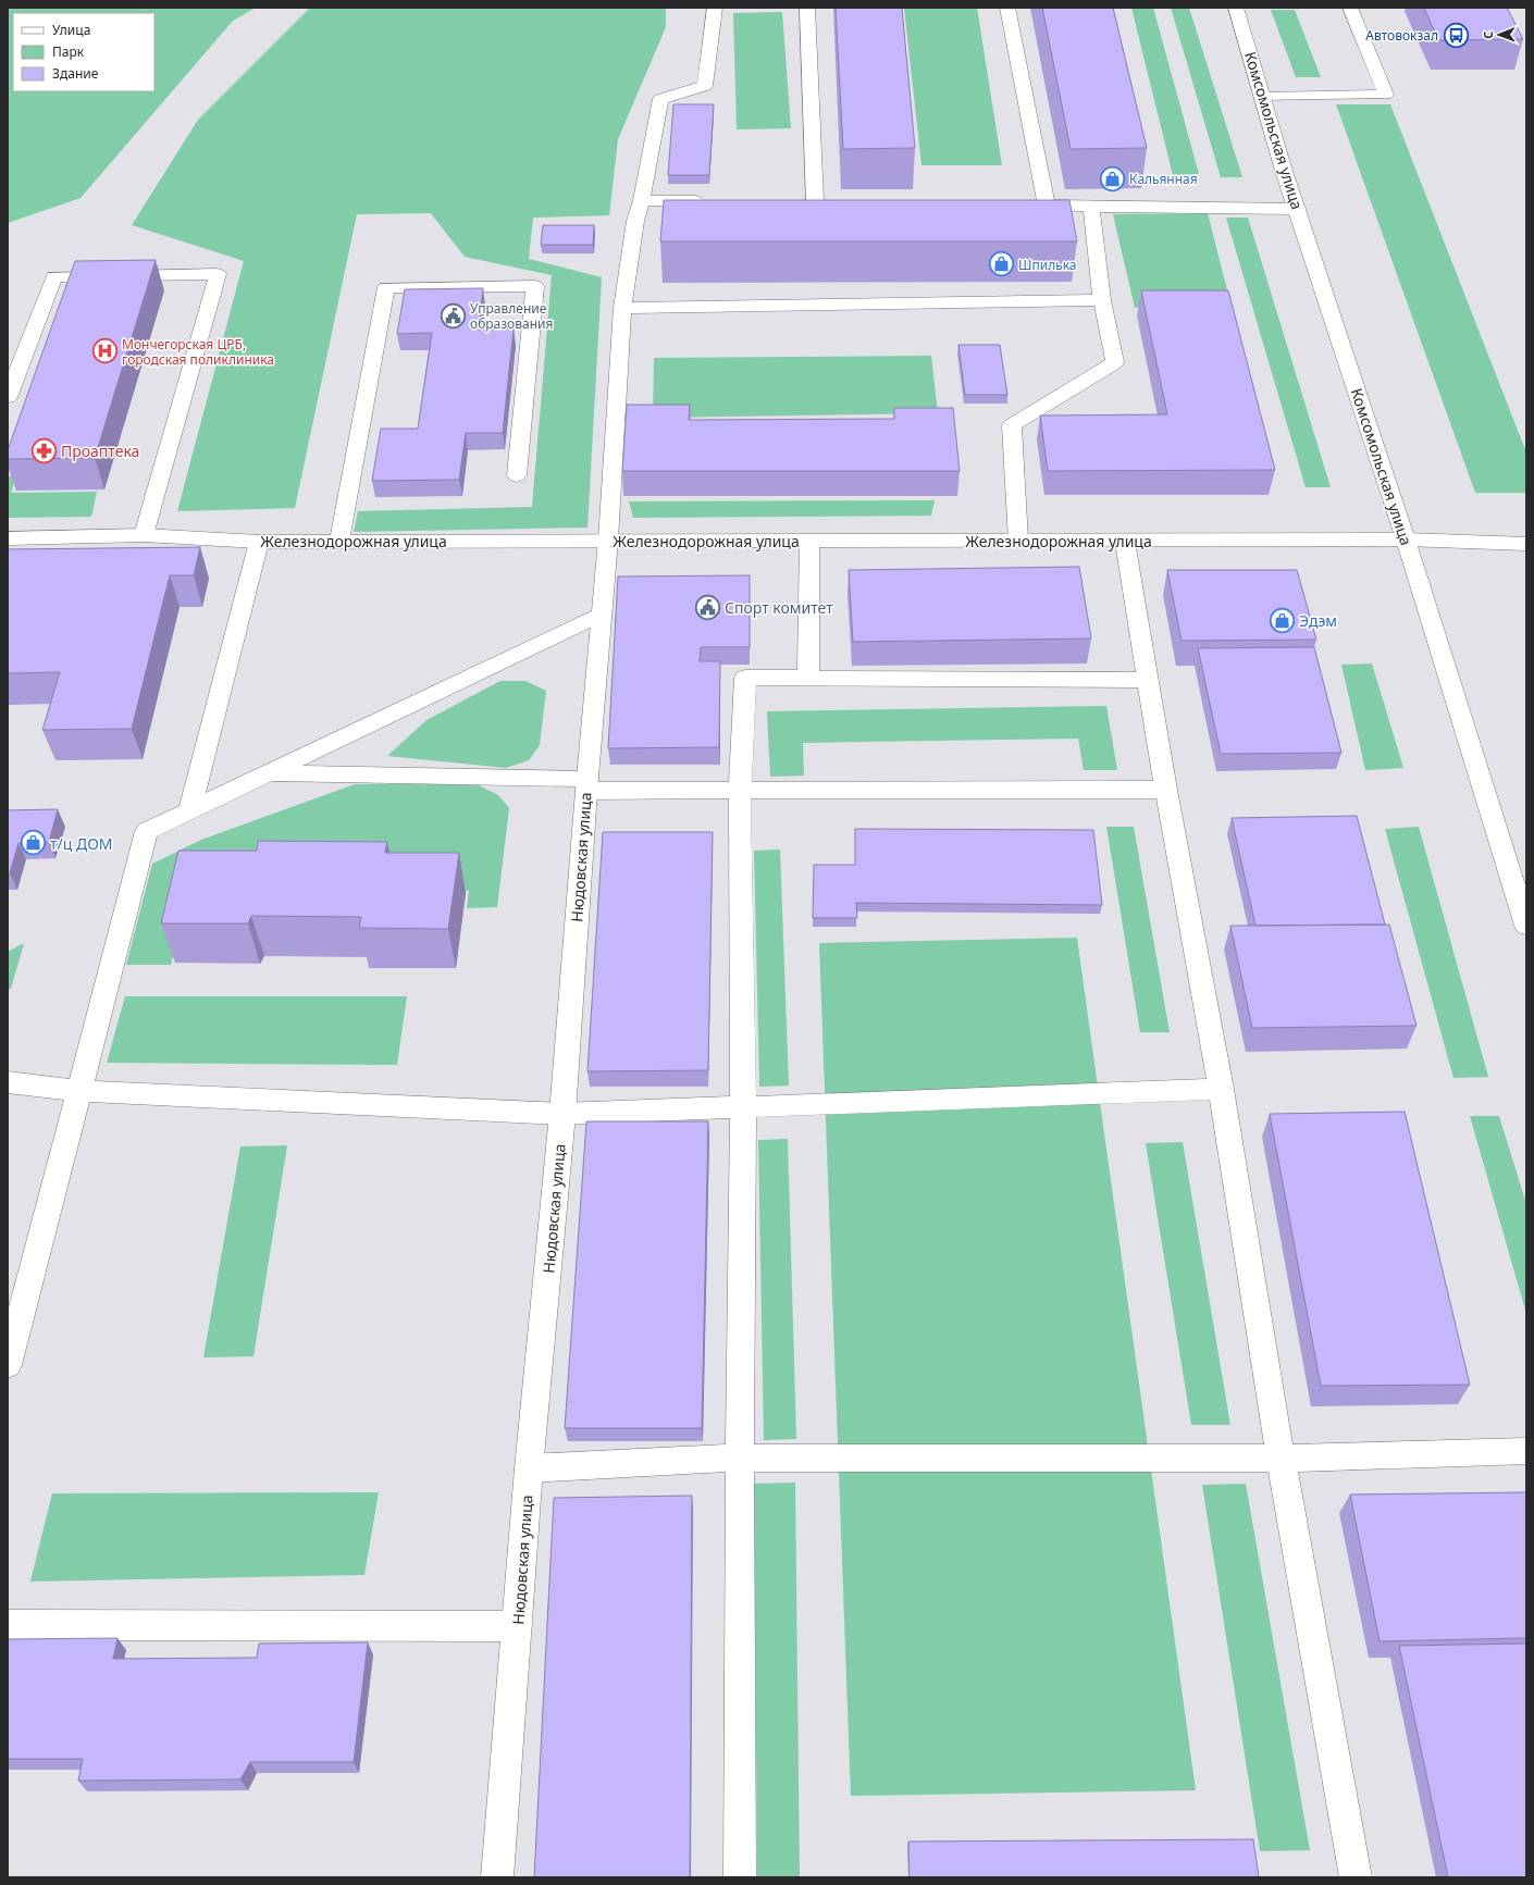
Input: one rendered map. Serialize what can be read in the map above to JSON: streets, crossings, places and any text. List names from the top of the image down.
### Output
{
  "streets": {
    "street": ["Комсомольская улица", "Железнодорожная улица", "Нюдовская улица"]
  },
  "crossings": [
    ["Комсомольская улица", "Железнодорожная улица"],
    ["Железнодорожная улица", "Нюдовская улица"]
  ],
  "places": {
    "bus stop": ["Автовокзал"],
    "shop": [
      "Кальянная",
      "Шпилька",
      "Эдэм",
      "т/ц ДОМ"
    ],
    "public building": ["Управление образования", "Спорт комитет"],
    "hospital": ["Мончегорская ЦРБ, городская поликлиника"],
    "pharmacy": ["Проаптека"]
  },
  "legend": ["Улица", "Парк", "Здание"],
  "north": "left"
}
